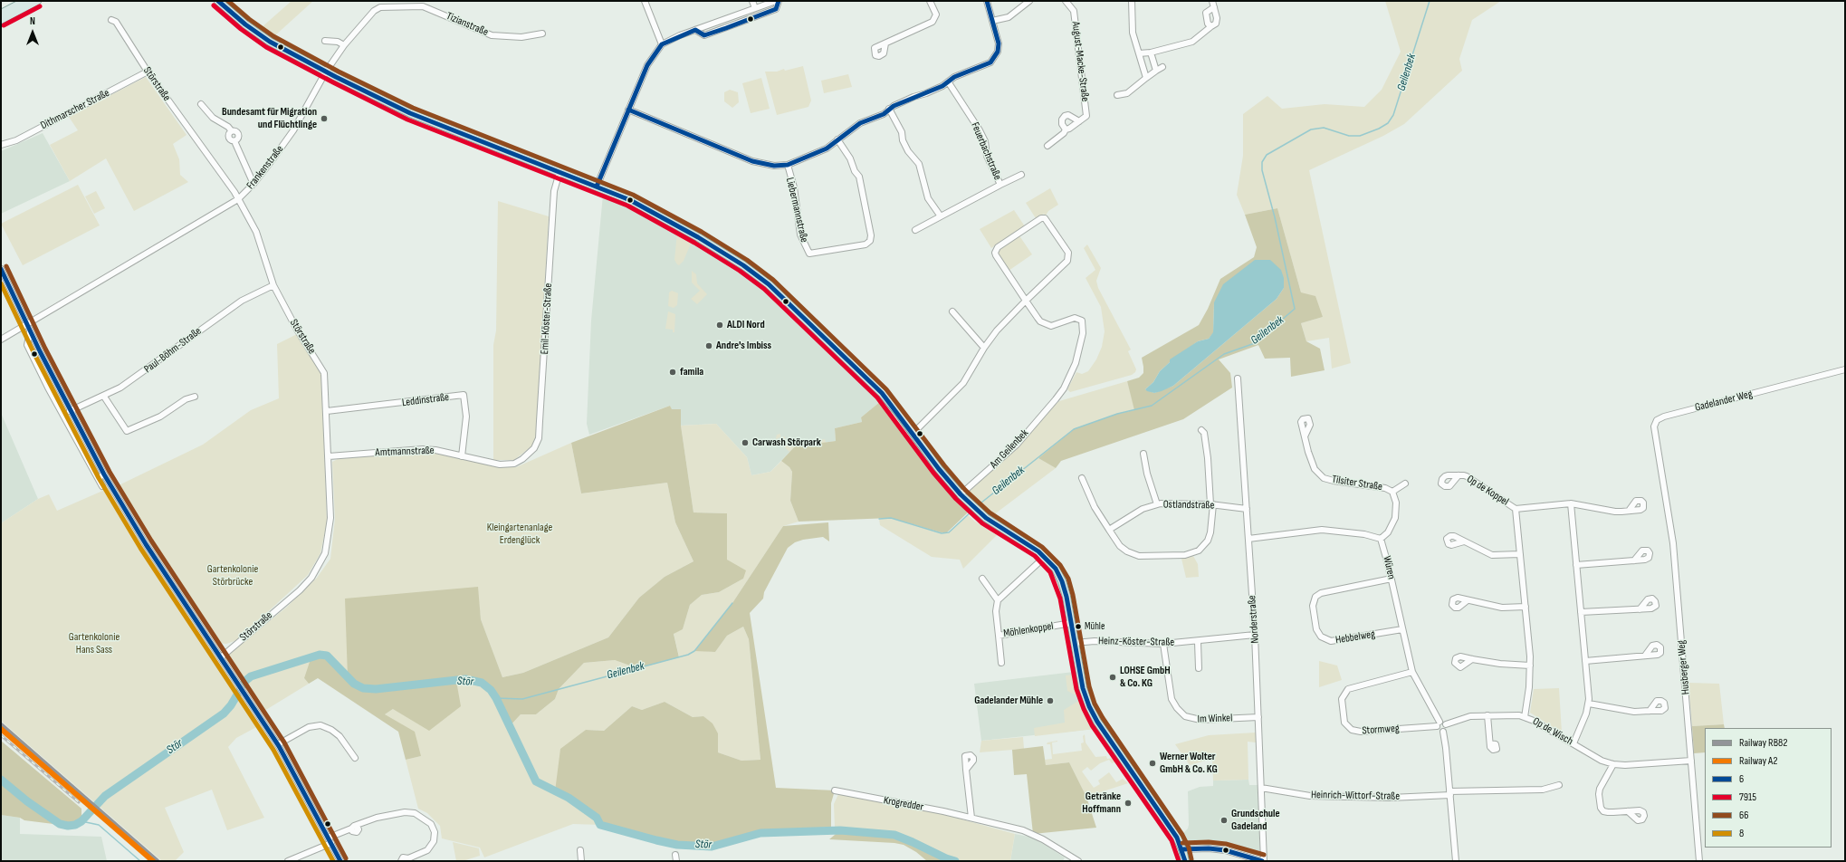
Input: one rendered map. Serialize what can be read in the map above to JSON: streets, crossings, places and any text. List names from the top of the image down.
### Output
{
  "streets": {
    "street": [
      "Tizianstraße",
      "August-Macke-Straße",
      "Störstraße",
      "Dithmarscher Straße",
      "Feuerbachstraße",
      "Frankenstraße",
      "Liebermannstraße",
      "Emil-Köster-Straße",
      "Paul-Böhm-Straße",
      "Leddinstraße",
      "Gadelander Weg",
      "Am Geilenbek",
      "Amtmannstraße",
      "Tilsiter Straße",
      "Op de Koppel",
      "Ostlandstraße",
      "Würen",
      "Norderstraße",
      "Möhlenkoppel",
      "Hebbelweg",
      "Heinz-Köster-Straße",
      "Husberger Weg",
      "Im Winkel",
      "Stormweg",
      "Op de Wisch",
      "Heinrich-Wittorf-Straße",
      "Krogredder"
    ]
  },
  "crossings": [
    ["Tizianstraße", "Frankenstraße"],
    ["Störstraße", "Dithmarscher Straße"],
    ["Störstraße", "Frankenstraße"],
    ["Störstraße", "Paul-Böhm-Straße"],
    ["Störstraße", "Leddinstraße"],
    ["Störstraße", "Amtmannstraße"],
    ["Emil-Köster-Straße", "Amtmannstraße"],
    ["Leddinstraße", "Amtmannstraße"],
    ["Gadelander Weg", "Husberger Weg"],
    ["Tilsiter Straße", "Würen"],
    ["Op de Koppel", "Op de Wisch"],
    ["Ostlandstraße", "Norderstraße"],
    ["Würen", "Hebbelweg"],
    ["Würen", "Stormweg"],
    ["Würen", "Op de Wisch"],
    ["Norderstraße", "Heinz-Köster-Straße"],
    ["Norderstraße", "Im Winkel"],
    ["Norderstraße", "Heinrich-Wittorf-Straße"],
    ["Heinz-Köster-Straße", "Im Winkel"],
    ["Husberger Weg", "Op de Wisch"],
    ["Stormweg", "Op de Wisch"]
  ],
  "water": ["Geilenbek", "Stör"],
  "parks": ["Kleingartenanlage Erdenglück", "Gartenkolonie Störbrücke", "Gartenkolonie Hans Sass"],
  "places": [
    "Bundesamt für Migration und Flüchtlinge",
    "ALDI Nord",
    "Andre's Imbiss",
    "famila",
    "Carwash Störpark",
    "Mühle",
    "LOHSE GmbH & Co. KG",
    "Gadelander Mühle",
    "Werner Wolter GmbH & Co. KG",
    "Getränke Hoffmann",
    "Grundschule Gadeland"
  ],
  "lines": [
    "transit line 6",
    "transit line 66",
    "transit line 7915",
    "transit line 8",
    "rail line RB82",
    "rail line A2"
  ],
  "legend": [
    "Railway RB82",
    "Railway A2",
    "6",
    "7915",
    "66",
    "8"
  ],
  "north": "top"
}
